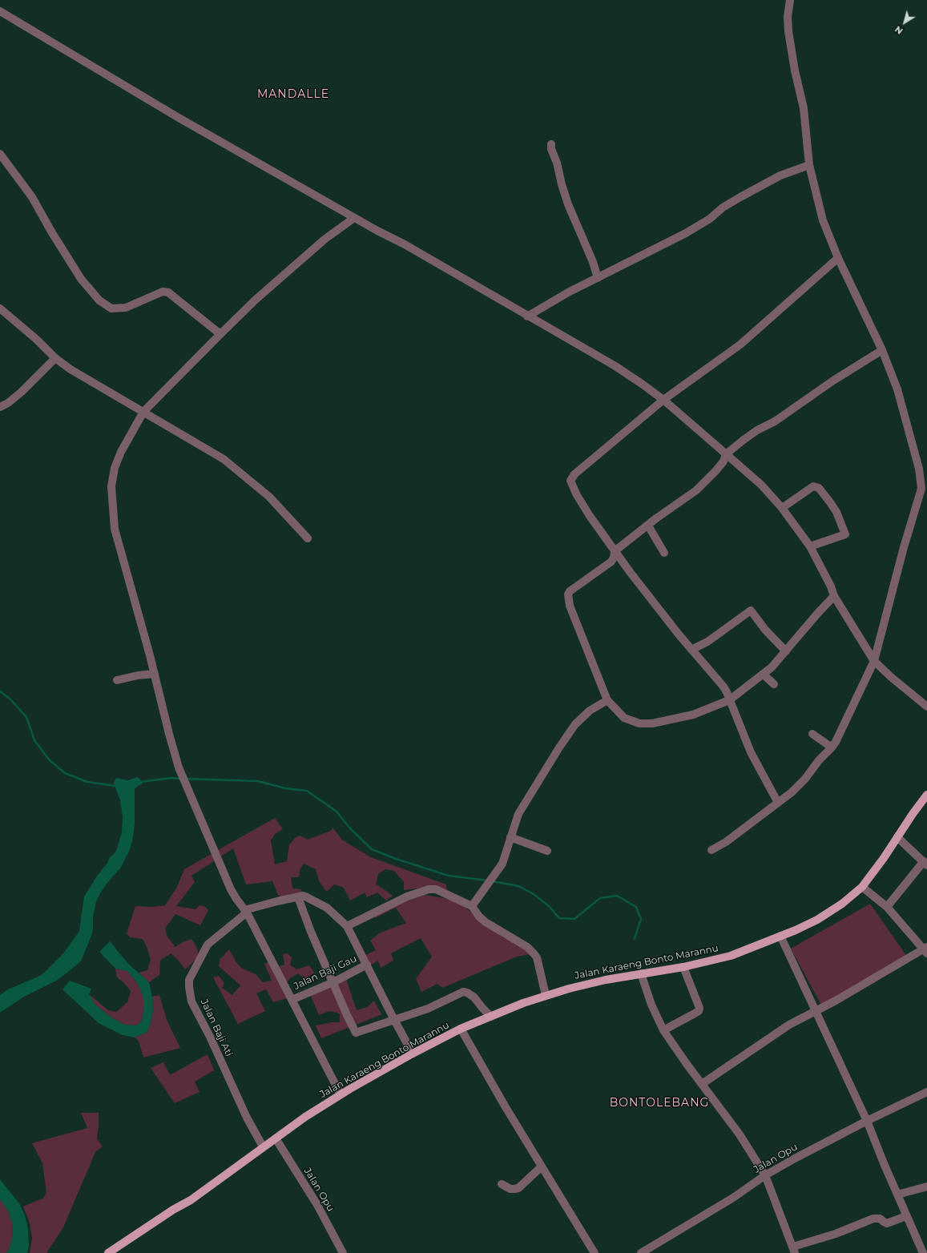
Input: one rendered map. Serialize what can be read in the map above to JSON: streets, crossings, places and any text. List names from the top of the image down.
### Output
{
  "streets": {
    "main road": ["Jalan Karaeng Bonto Marannu"],
    "street": ["Jalan Baji Gau", "Jalan Baji Ati", "Jalan Opu"]
  },
  "crossings": [
    ["Jalan Karaeng Bonto Marannu", "Jalan Baji Ati"],
    ["Jalan Karaeng Bonto Marannu", "Jalan Opu"]
  ],
  "districts": ["MANDALLE", "BONTOLEBANG"],
  "north": "bottom left"
}
